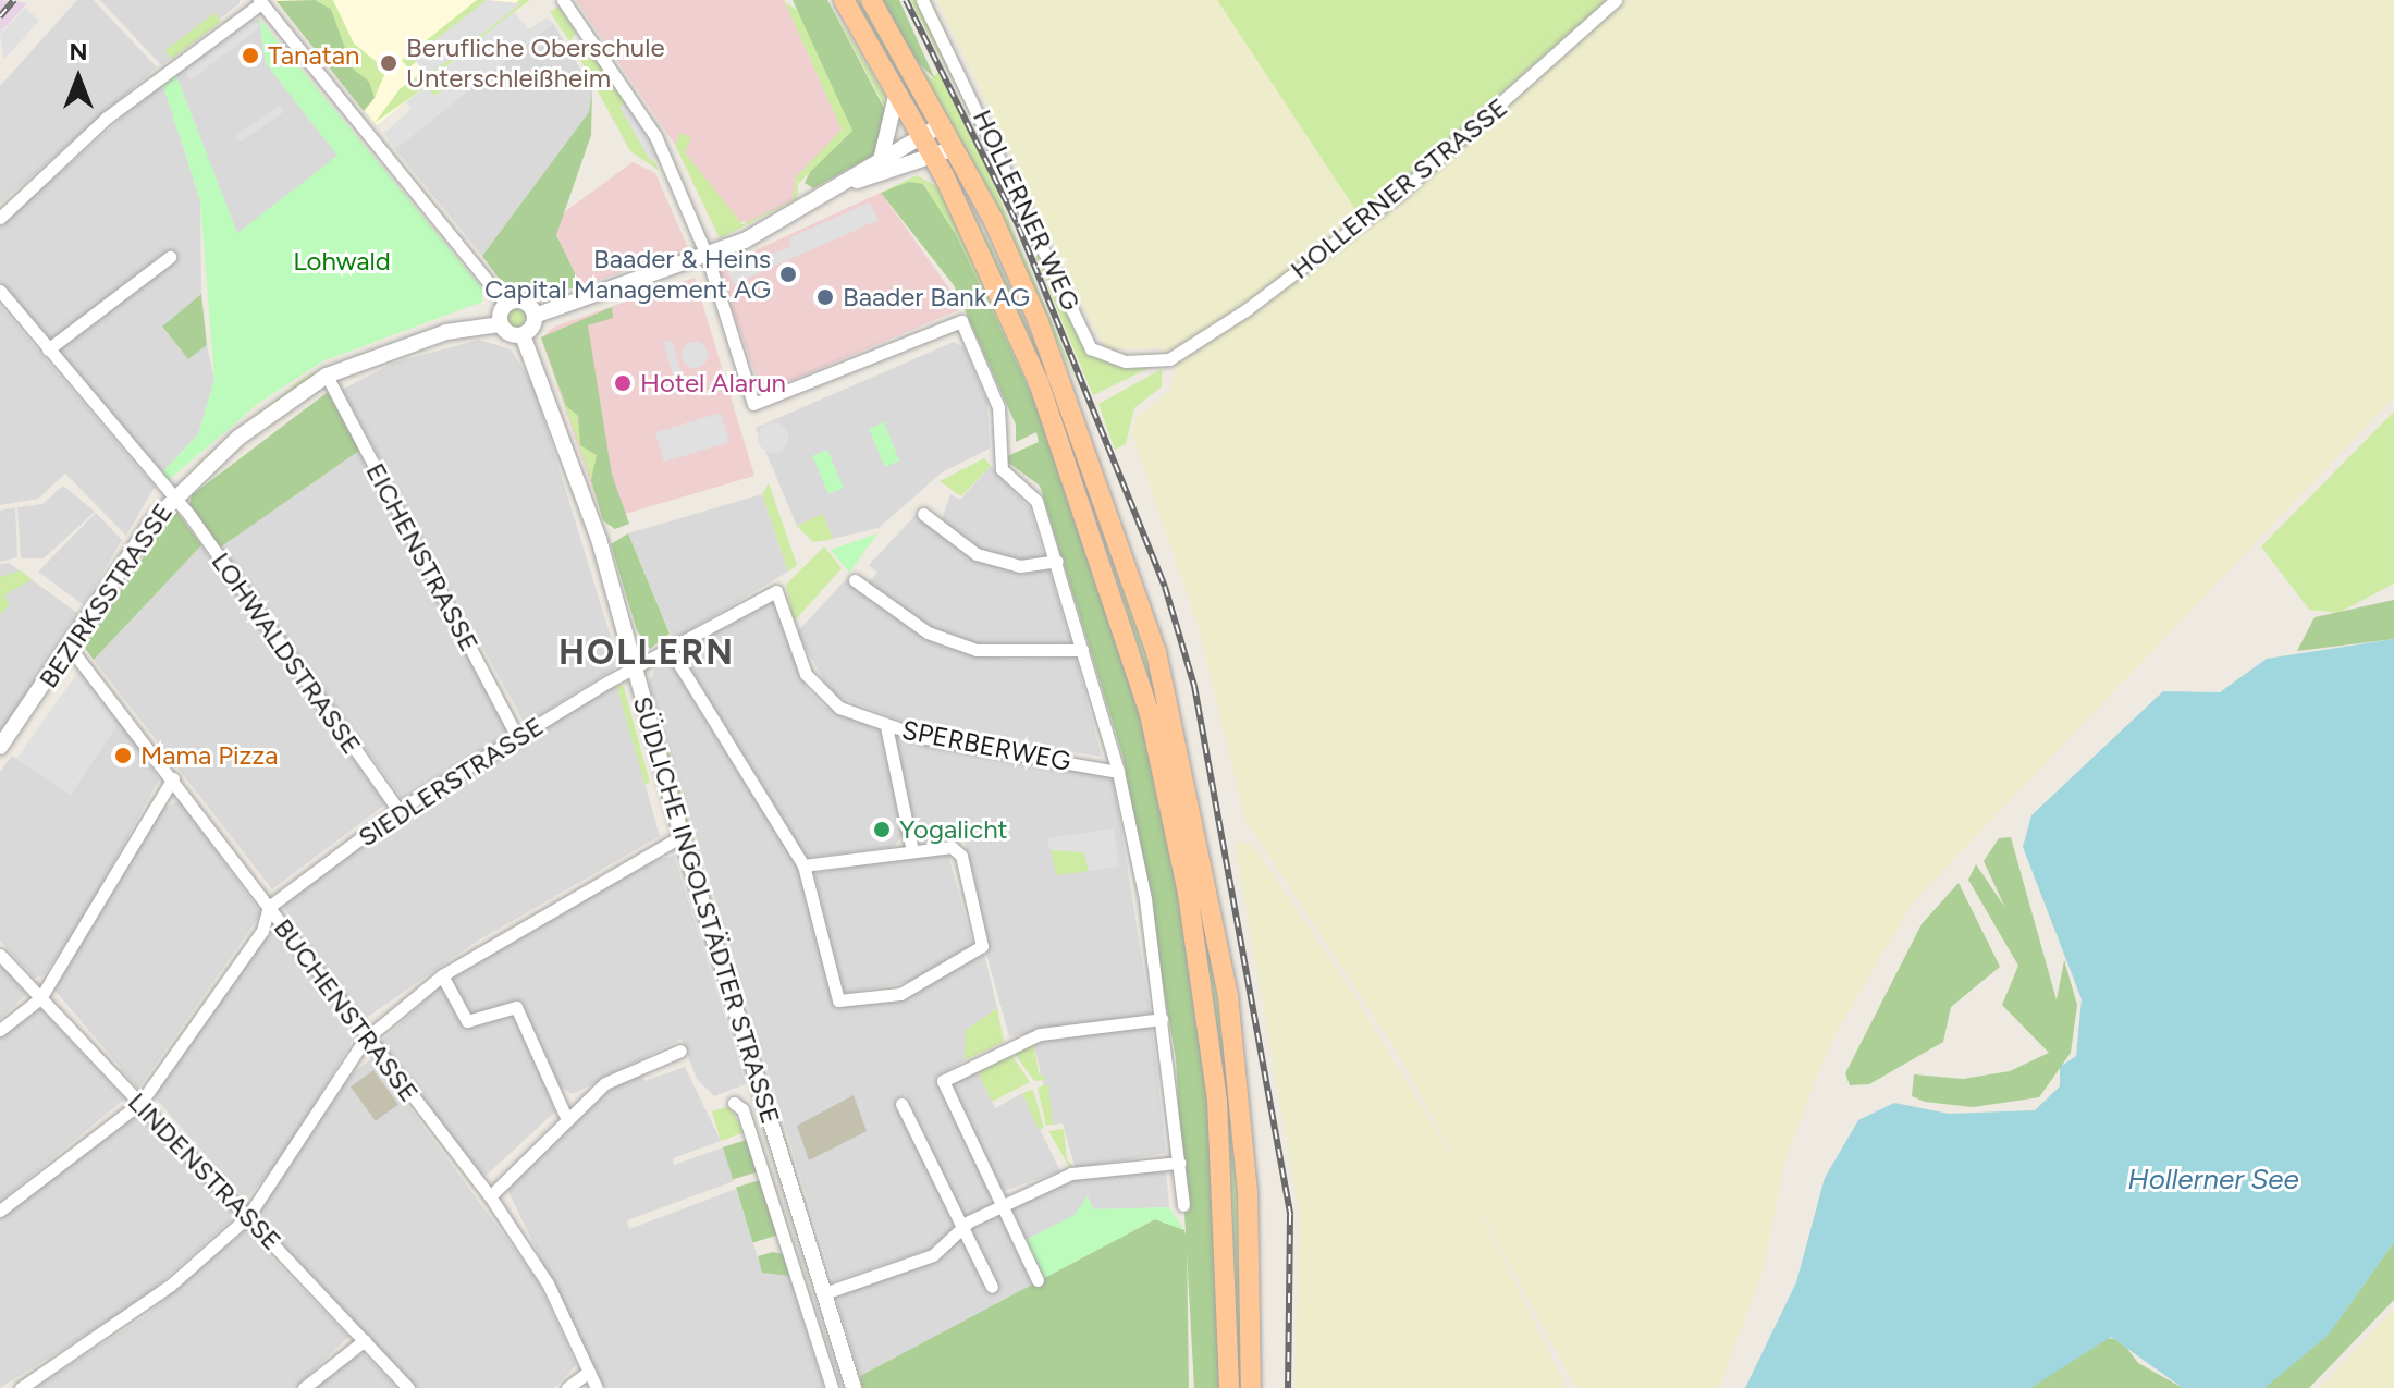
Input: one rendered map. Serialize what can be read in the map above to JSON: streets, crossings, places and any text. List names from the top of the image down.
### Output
{
  "streets": {
    "street": [
      "HOLLERNER STRASSE",
      "HOLLERNER WEG",
      "EICHENSTRASSE",
      "BEZIRKSSTRASSE",
      "LOHWALDSTRASSE",
      "SPERBERWEG",
      "SIEDLERSTRASSE",
      "SÜDLICHE INGOLSTÄDTER STRASSE",
      "BUCHENSTRASSE",
      "LINDENSTRASSE"
    ]
  },
  "crossings": [
    ["HOLLERNER STRASSE", "HOLLERNER WEG"],
    ["EICHENSTRASSE", "BEZIRKSSTRASSE"],
    ["EICHENSTRASSE", "SIEDLERSTRASSE"],
    ["BEZIRKSSTRASSE", "LOHWALDSTRASSE"],
    ["BEZIRKSSTRASSE", "BUCHENSTRASSE"],
    ["LOHWALDSTRASSE", "SIEDLERSTRASSE"],
    ["SPERBERWEG", "SIEDLERSTRASSE"],
    ["SIEDLERSTRASSE", "SÜDLICHE INGOLSTÄDTER STRASSE"],
    ["SIEDLERSTRASSE", "BUCHENSTRASSE"],
    ["SIEDLERSTRASSE", "LINDENSTRASSE"]
  ],
  "districts": ["HOLLERN"],
  "water": ["Hollerner See"],
  "parks": ["Lohwald"],
  "places": [
    "Tanatan",
    "Berufliche Oberschule Unterschleißheim",
    "Baader & Heins Capital Management AG",
    "Baader Bank AG",
    "Hotel Alarun",
    "Mama Pizza",
    "Yogalicht"
  ],
  "north": "top"
}
